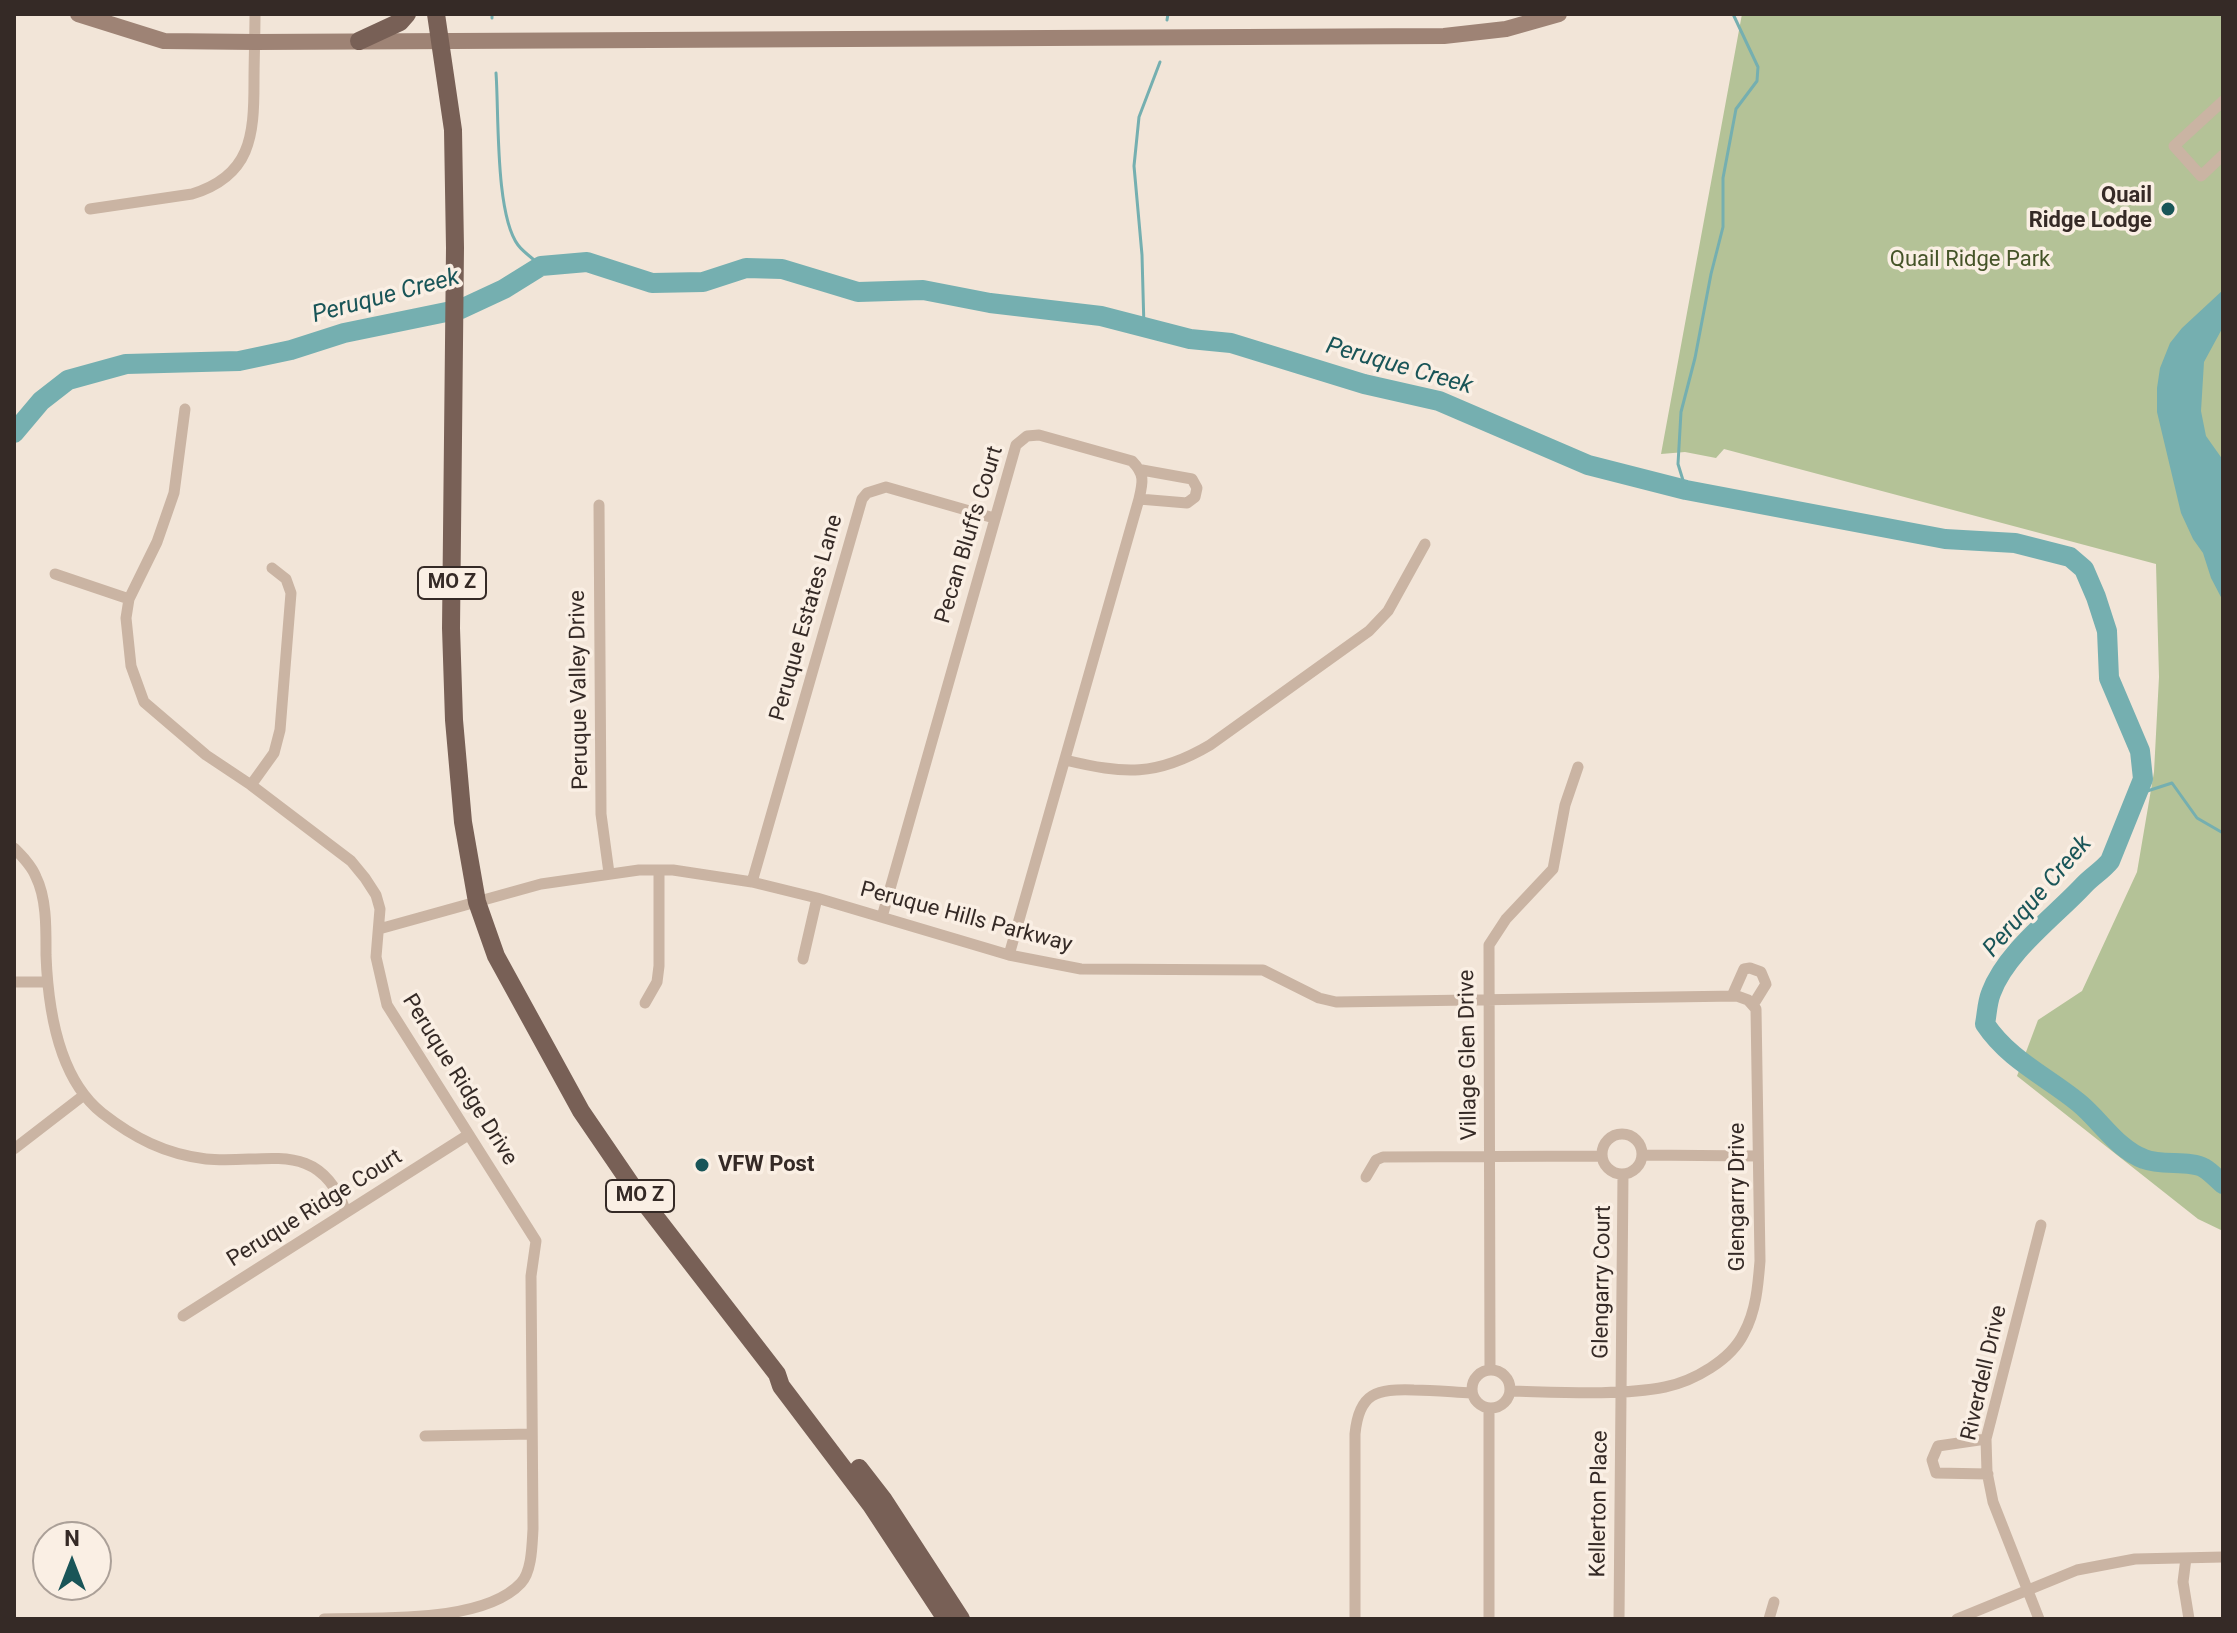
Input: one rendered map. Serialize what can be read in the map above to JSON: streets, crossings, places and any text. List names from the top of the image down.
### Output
{
  "streets": {
    "main road": ["MO Z"],
    "street": [
      "Pecan Bluffs Court",
      "Peruque Estates Lane",
      "Peruque Valley Drive",
      "Peruque Hills Parkway",
      "Village Glen Drive",
      "Peruque Ridge Drive",
      "Glengarry Drive",
      "Peruque Ridge Court",
      "Glengarry Court",
      "Riverdell Drive",
      "Kellerton Place"
    ]
  },
  "crossings": [
    ["Pecan Bluffs Court", "Peruque Estates Lane"],
    ["Pecan Bluffs Court", "Peruque Hills Parkway"],
    ["MO Z", "Peruque Hills Parkway"],
    ["Peruque Estates Lane", "Peruque Hills Parkway"],
    ["Peruque Valley Drive", "Peruque Hills Parkway"],
    ["Peruque Hills Parkway", "Village Glen Drive"],
    ["Peruque Hills Parkway", "Peruque Ridge Drive"],
    ["Peruque Hills Parkway", "Glengarry Drive"],
    ["Village Glen Drive", "Glengarry Drive"],
    ["Peruque Ridge Drive", "Peruque Ridge Court"],
    ["Glengarry Drive", "Glengarry Court"],
    ["Glengarry Drive", "Kellerton Place"],
    ["Glengarry Court", "Kellerton Place"]
  ],
  "water": ["Peruque Creek"],
  "parks": ["Quail Ridge Park"],
  "places": ["Quail Ridge Lodge", "VFW Post"],
  "north": "top"
}
